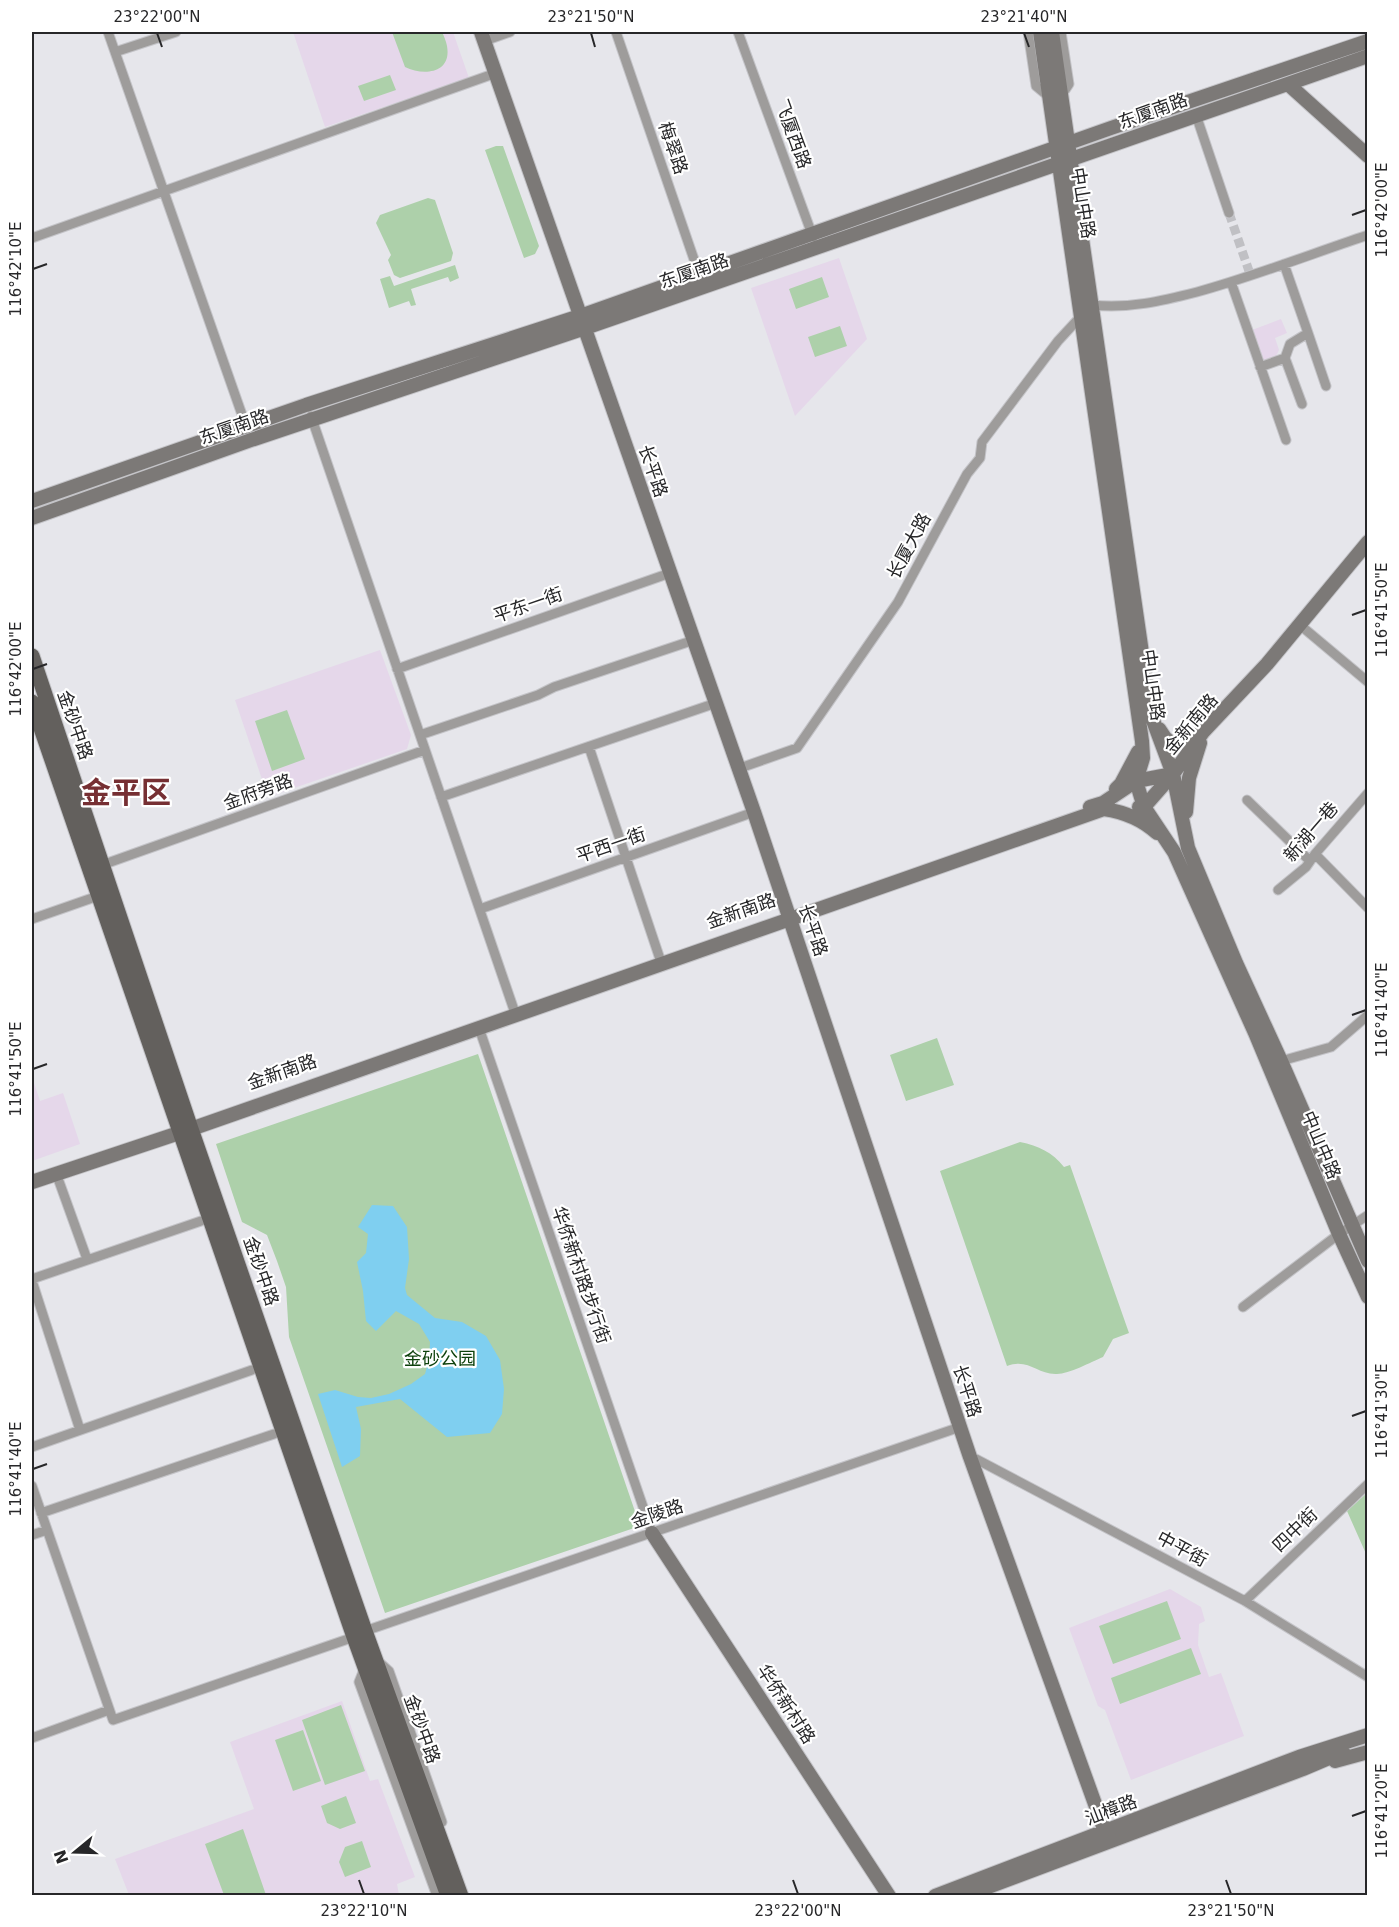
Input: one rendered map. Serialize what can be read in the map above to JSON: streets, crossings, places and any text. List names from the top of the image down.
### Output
{
  "streets": {
    "main road": ["金砂中路"],
    "street": [
      "东厦南路",
      "飞厦西路",
      "梅翠路",
      "中山中路",
      "长平路",
      "长厦大路",
      "平东一街",
      "金新南路",
      "金府旁路",
      "新湖一巷",
      "平西一街",
      "华侨新村路步行街",
      "金陵路",
      "四中街",
      "中平街",
      "华侨新村路",
      "汕樟路"
    ]
  },
  "crossings": [
    ["东厦南路", "飞厦西路"],
    ["东厦南路", "梅翠路"],
    ["东厦南路", "中山中路"],
    ["东厦南路", "长平路"],
    ["中山中路", "长厦大路"],
    ["中山中路", "金新南路"],
    ["长平路", "长厦大路"],
    ["长平路", "平东一街"],
    ["长平路", "金新南路"],
    ["长平路", "平西一街"],
    ["长平路", "金陵路"],
    ["长平路", "中平街"],
    ["长平路", "汕樟路"],
    ["金新南路", "金砂中路"],
    ["金新南路", "华侨新村路步行街"],
    ["金砂中路", "金府旁路"],
    ["金砂中路", "金陵路"],
    ["华侨新村路步行街", "金陵路"],
    ["华侨新村路步行街", "华侨新村路"],
    ["金陵路", "华侨新村路"],
    ["四中街", "中平街"]
  ],
  "districts": ["金平区"],
  "parks": ["金砂公园"],
  "north": "left",
  "coordinates": [
    "23°22'00\"N",
    "23°21'50\"N",
    "23°21'40\"N",
    "116°42'00\"E",
    "116°42'10\"E",
    "116°41'50\"E",
    "116°41'40\"E",
    "116°41'30\"E",
    "116°41'20\"E",
    "23°22'10\"N"
  ]
}
